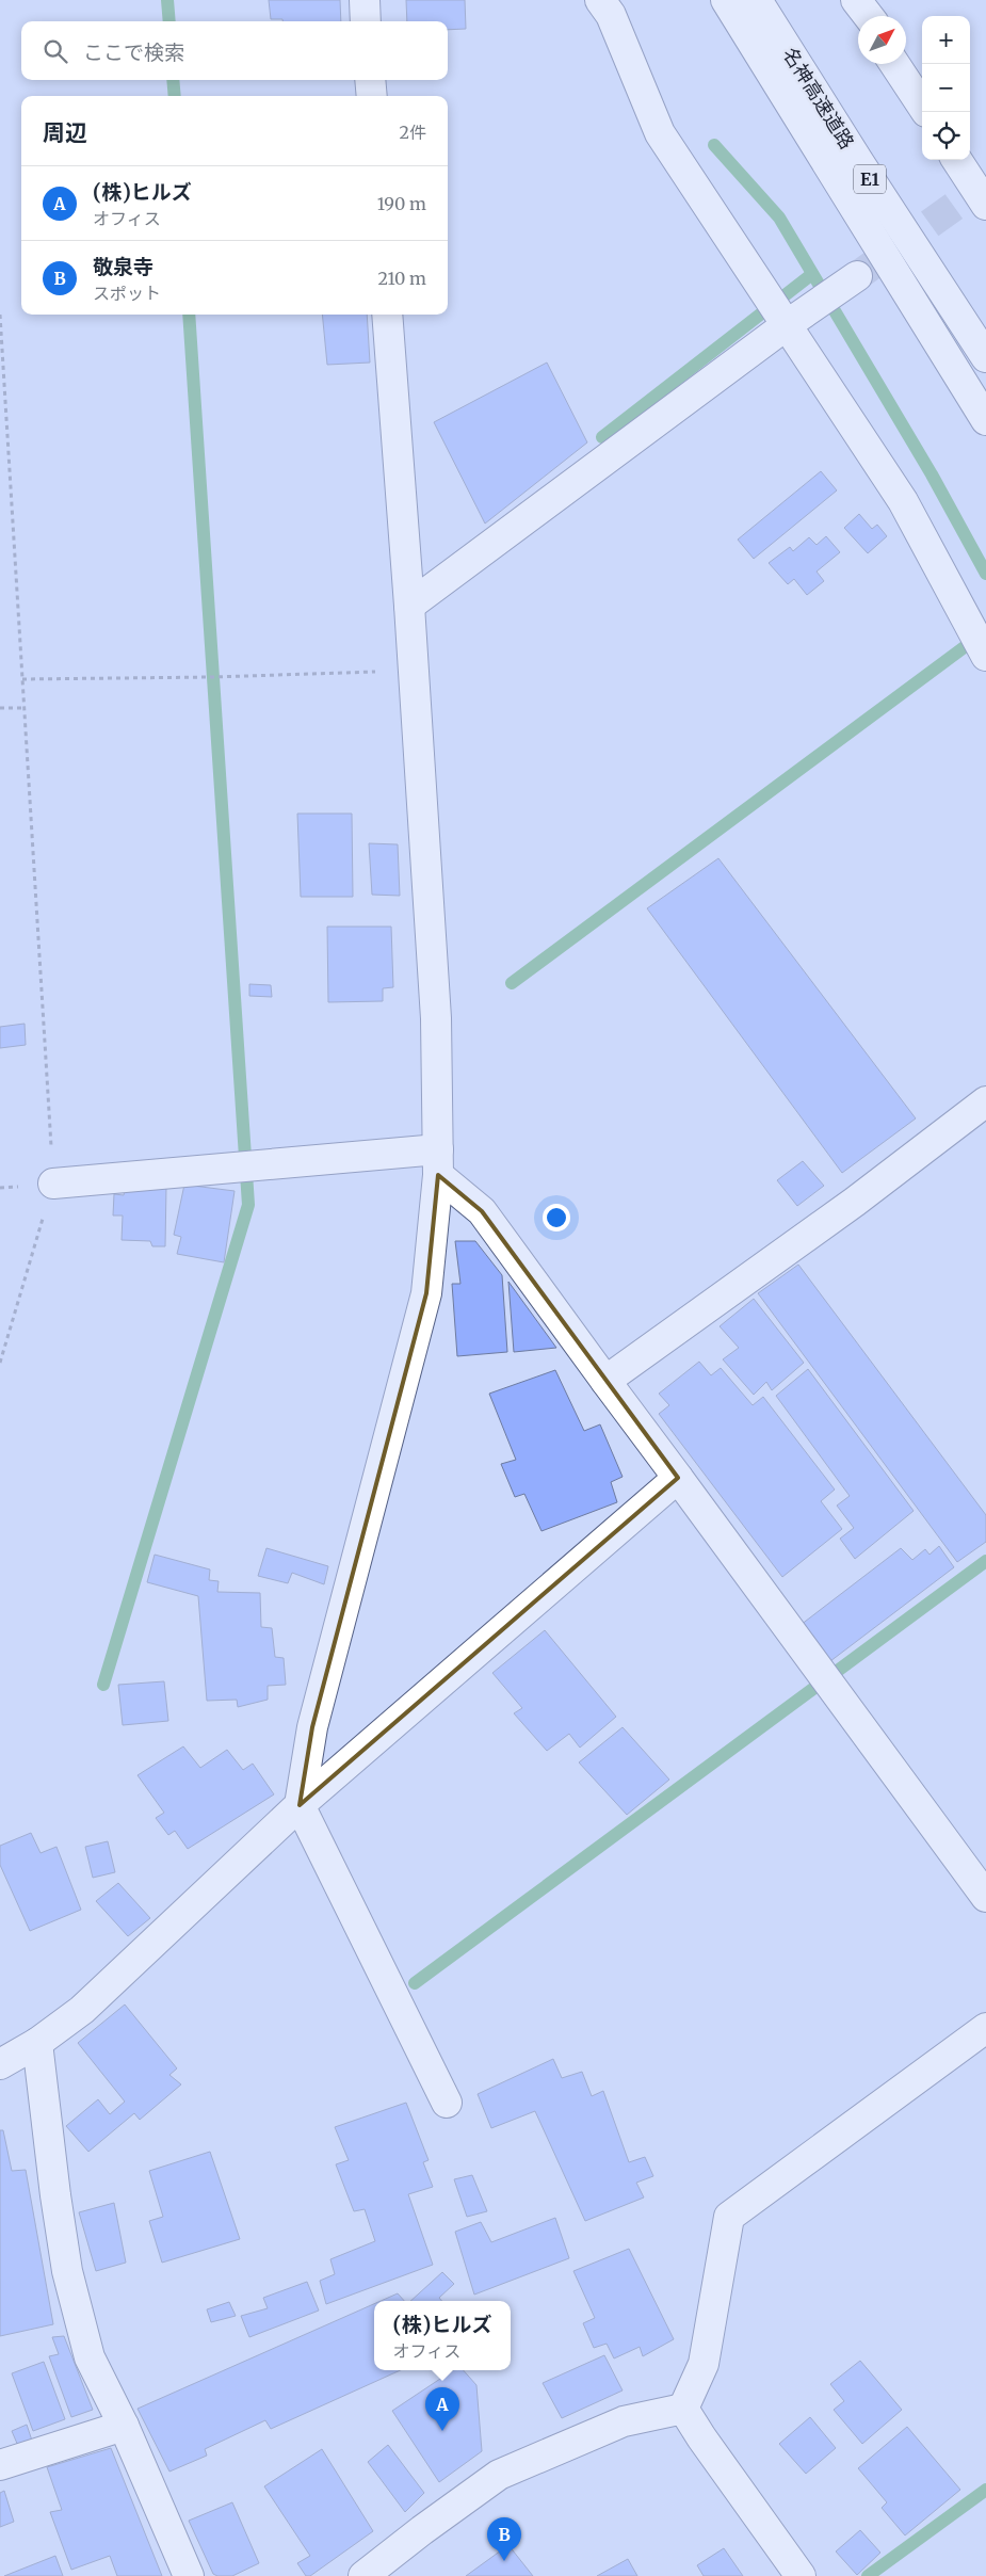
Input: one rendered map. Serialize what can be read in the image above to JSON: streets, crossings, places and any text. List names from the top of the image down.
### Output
{
  "streets": {
    "main road": ["名神高速道路", "E1"]
  },
  "north": "top right",
  "page": {
    "map_buttons": ["+", "−"],
    "search": "ここで検索",
    "heading": ["周辺", "2件"],
    "list": [
      {
        "mark": "A",
        "name": "(株)ヒルズ",
        "note": "オフィス",
        "value": "190 m"
      },
      {
        "mark": "B",
        "name": "敬泉寺",
        "note": "スポット",
        "value": "210 m"
      }
    ],
    "popup": ["(株)ヒルズ", "オフィス"],
    "pins": ["A", "B"]
  }
}
